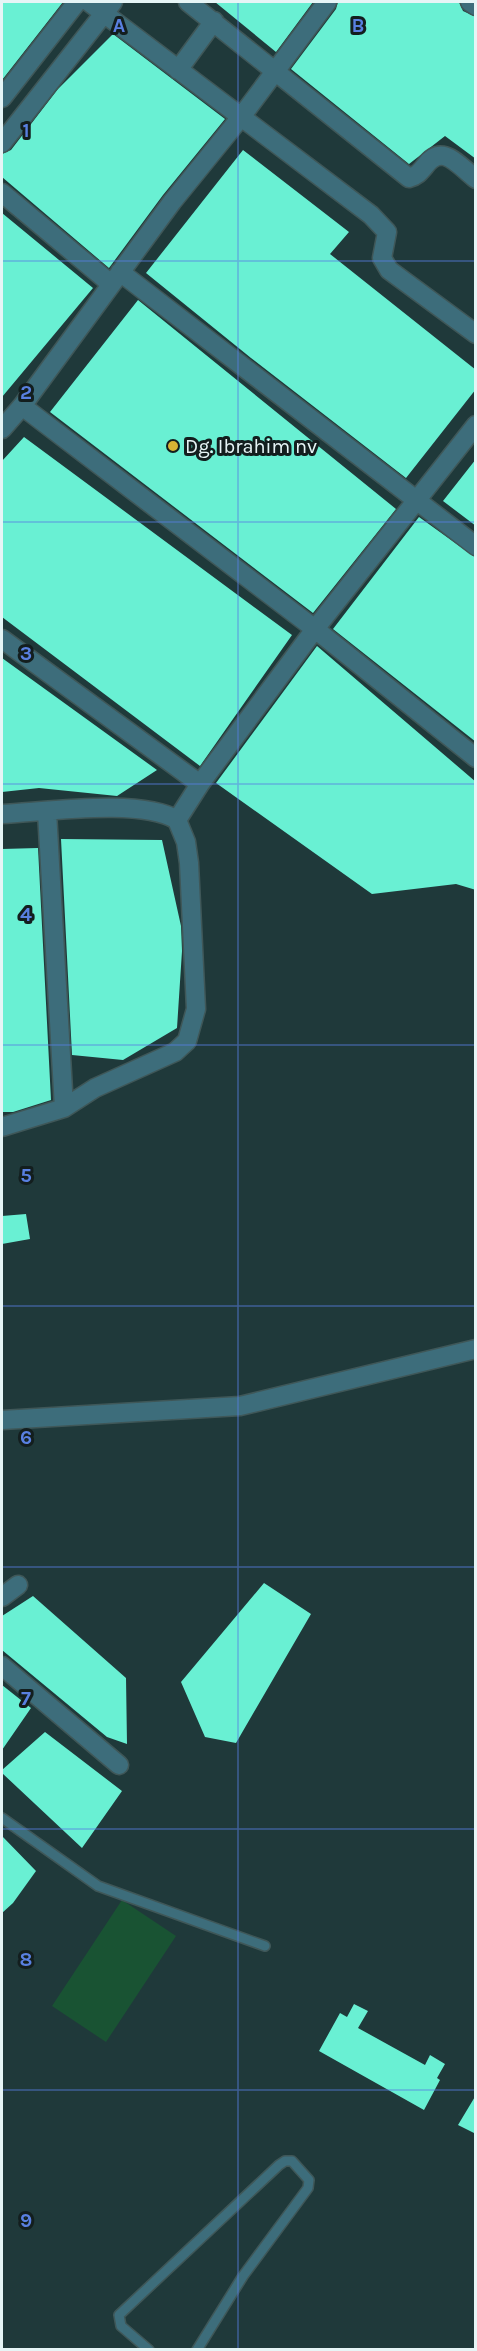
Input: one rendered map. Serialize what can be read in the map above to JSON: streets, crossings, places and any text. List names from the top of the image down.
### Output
{
  "places": ["Dg. Ibrahim nv"],
  "grid": {
    "columns": ["A", "B"],
    "rows": [
      "1",
      "2",
      "3",
      "4",
      "5",
      "6",
      "7",
      "8",
      "9"
    ]
  }
}
